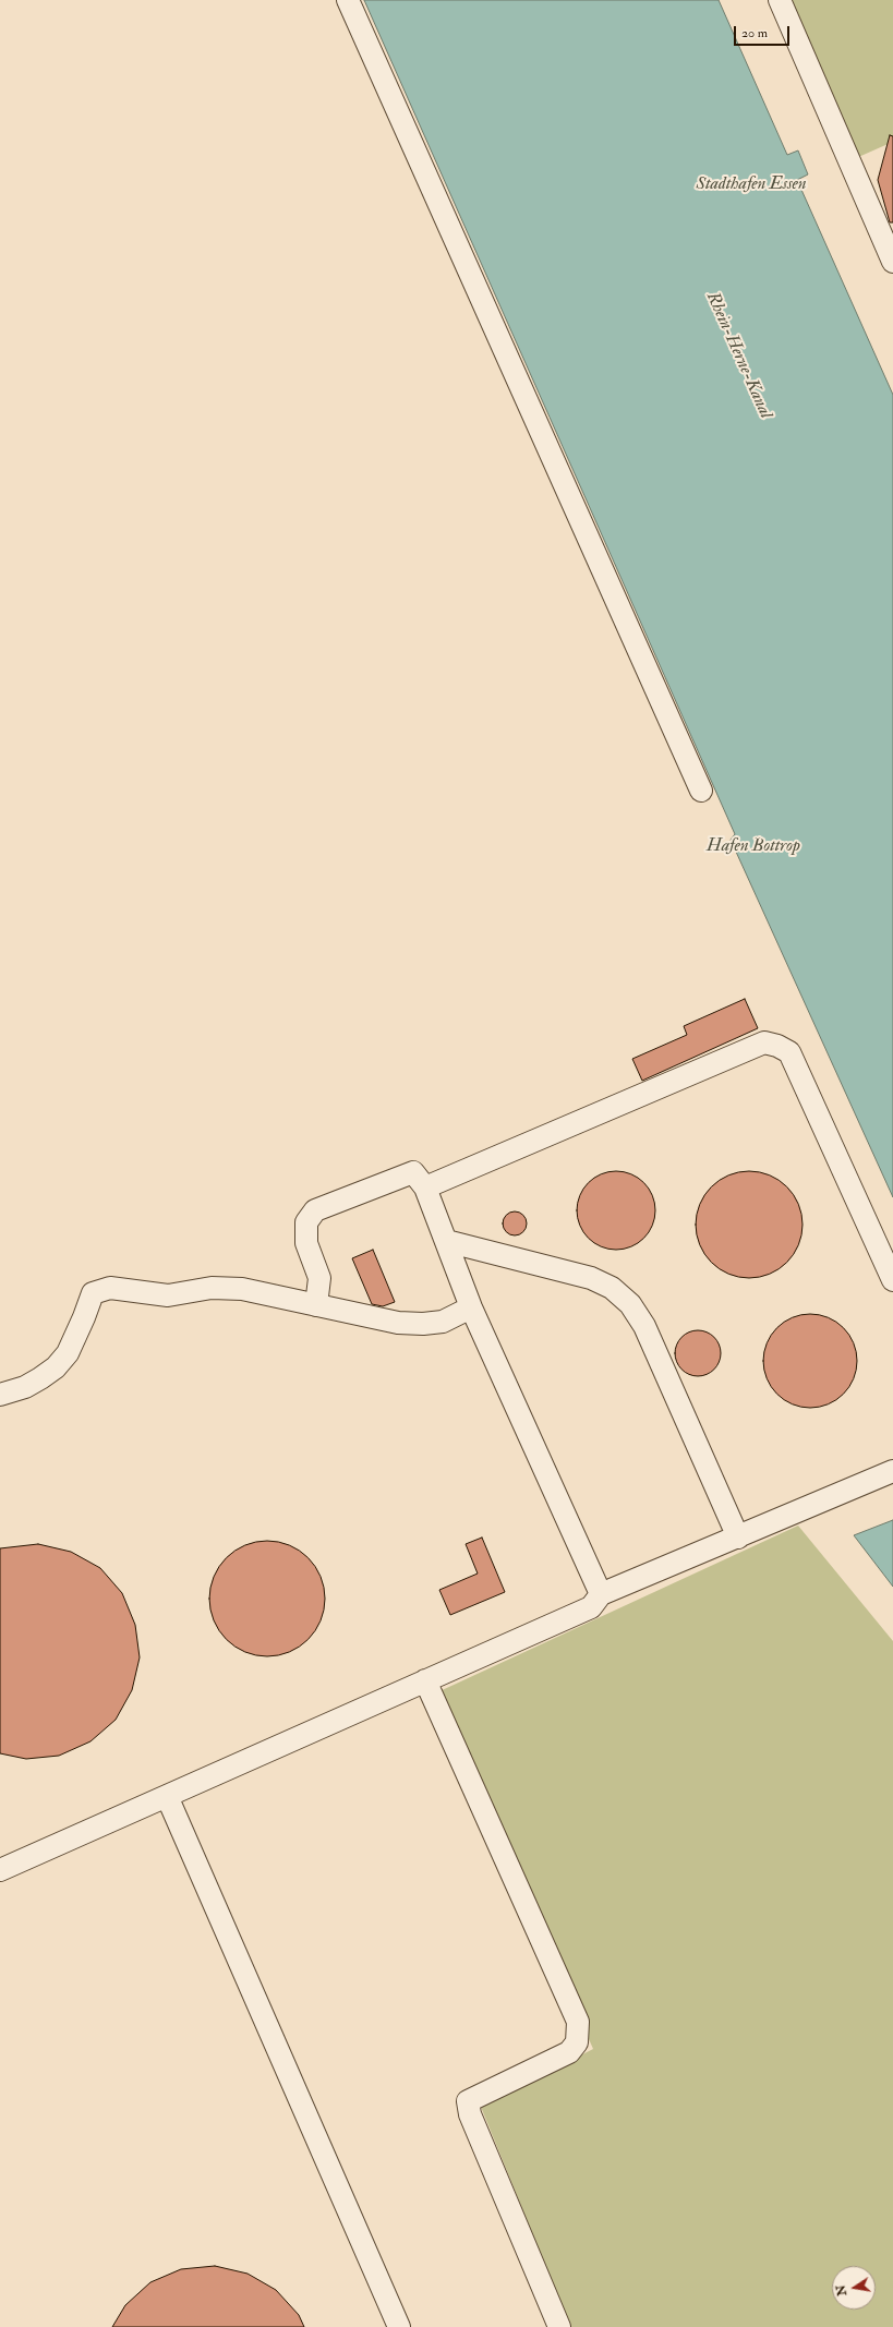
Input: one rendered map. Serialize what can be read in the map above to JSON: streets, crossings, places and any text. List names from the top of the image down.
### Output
{
  "water": ["Stadthafen Essen", "Rhein-Herne-Kanal", "Hafen Bottrop"],
  "scale_bar": "20 m",
  "north": "left"
}
